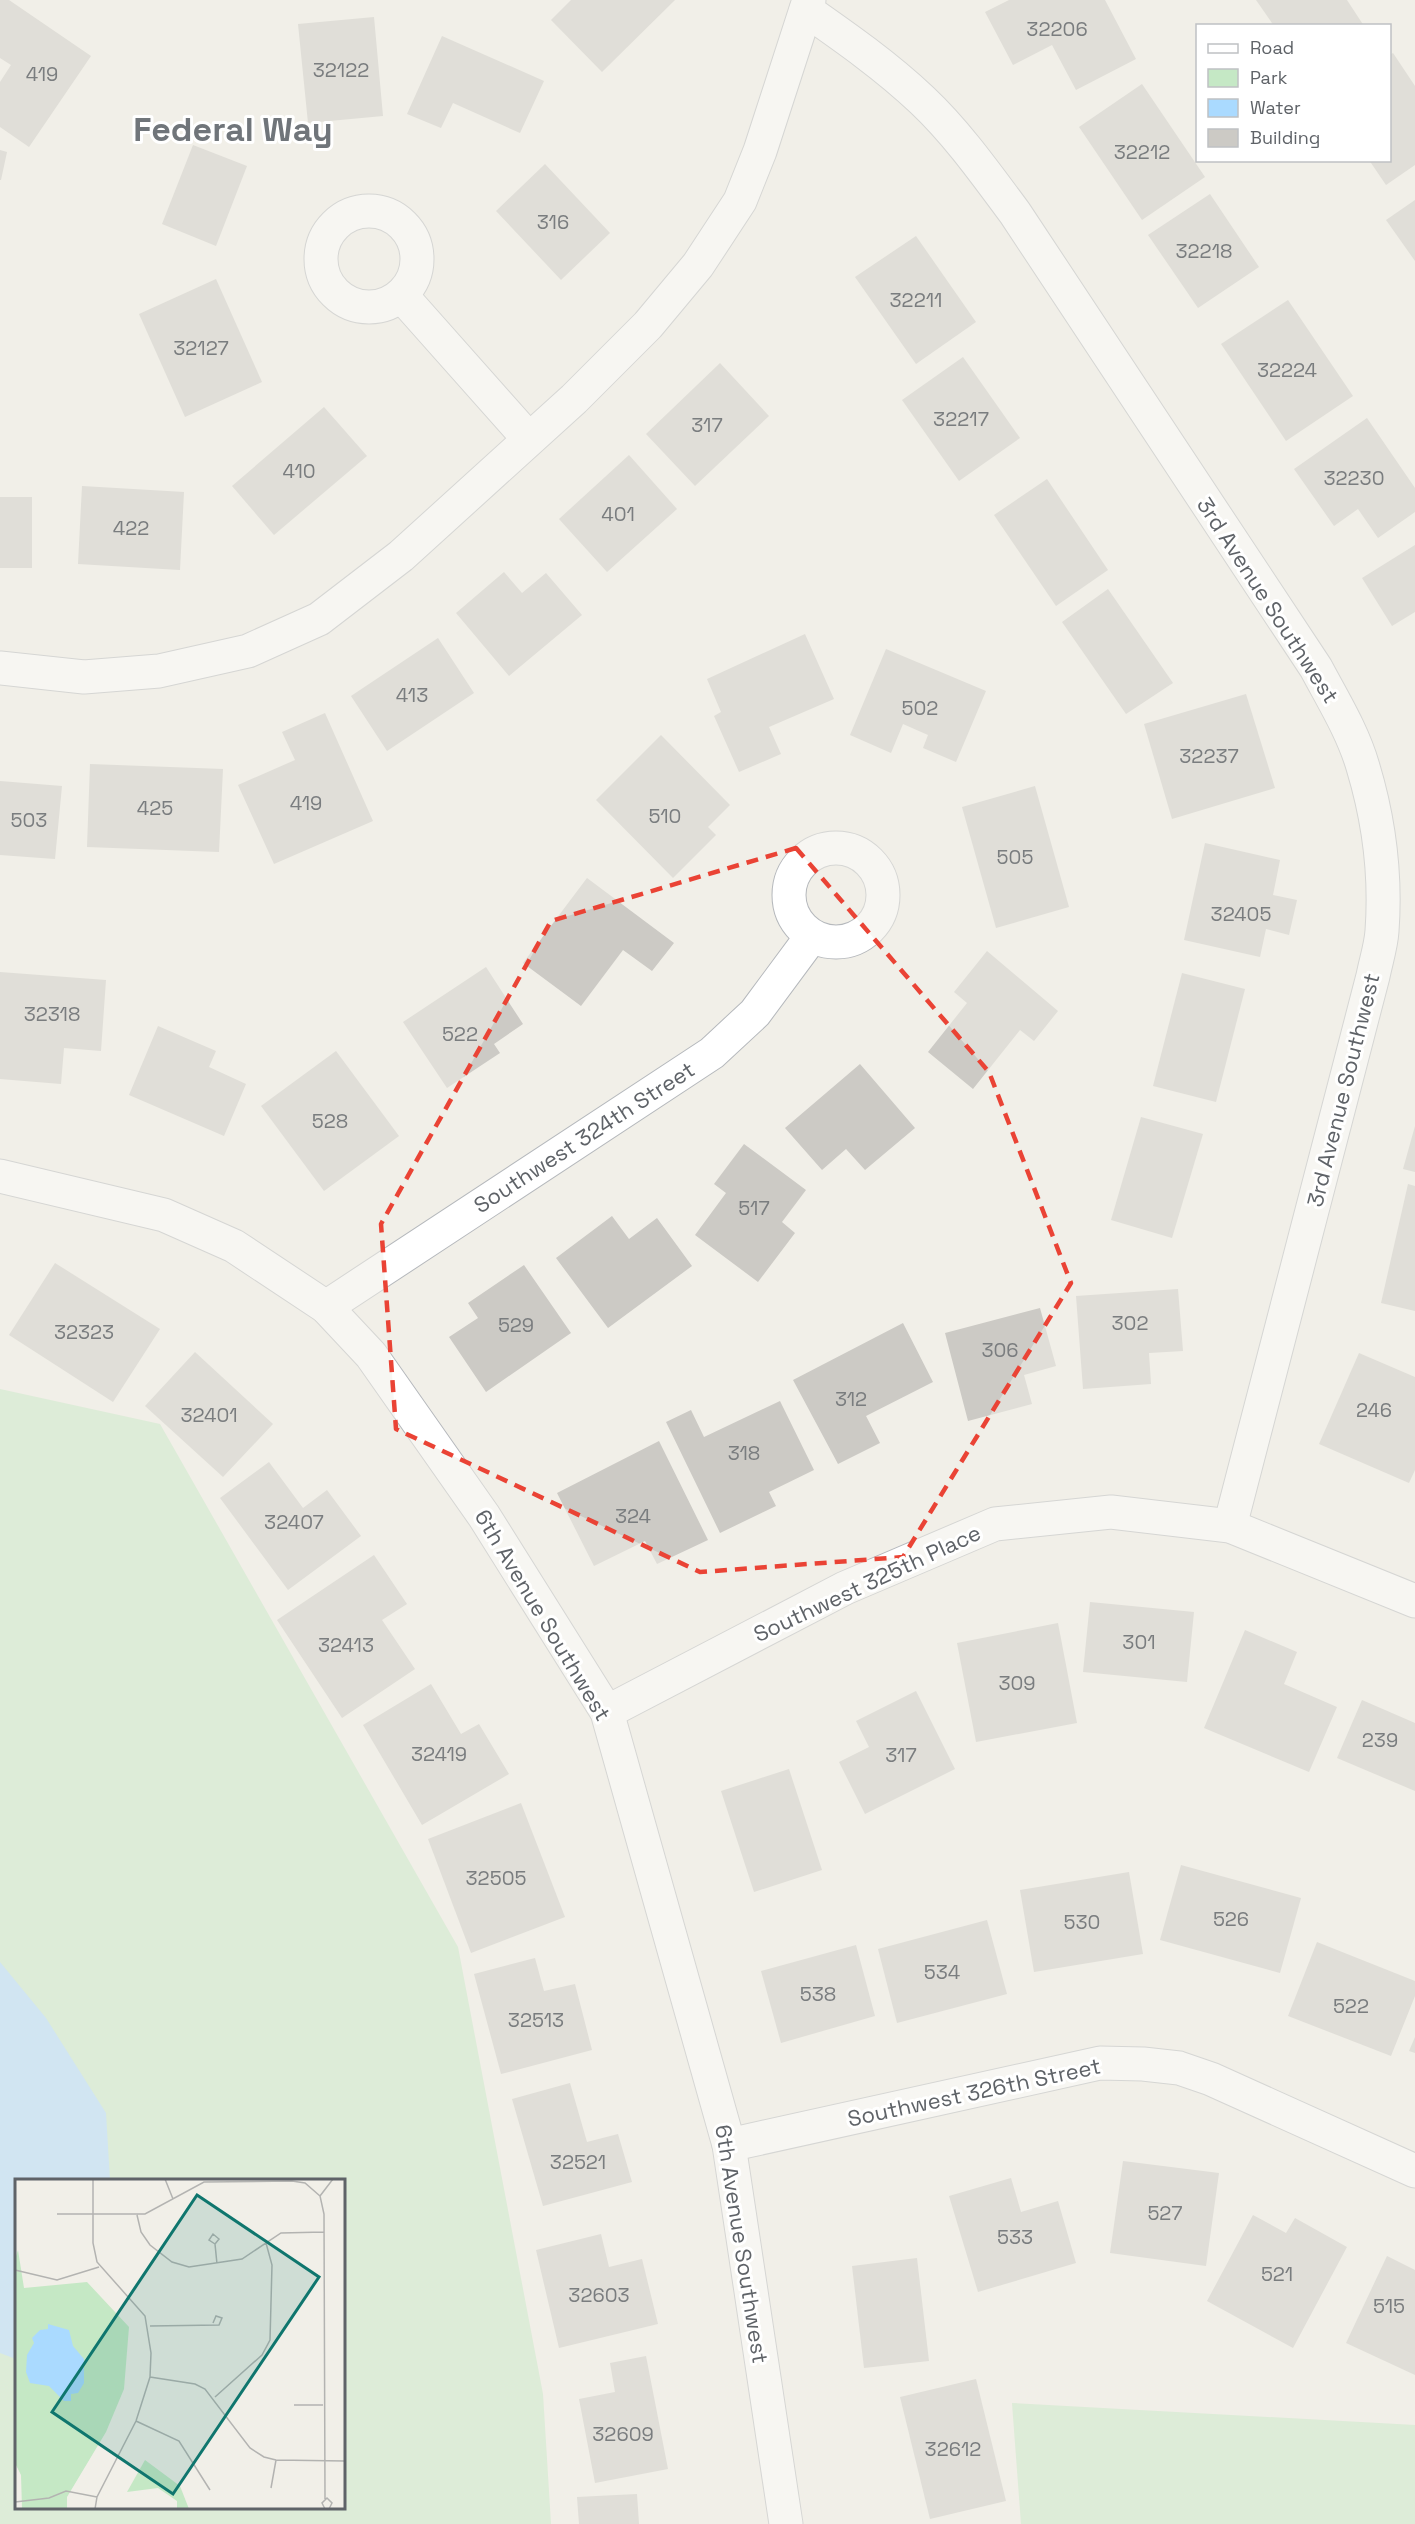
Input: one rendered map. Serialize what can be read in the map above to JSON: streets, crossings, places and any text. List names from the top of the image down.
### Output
{
  "streets": {
    "street": [
      "3rd Avenue Southwest",
      "Southwest 324th Street",
      "Southwest 325th Place",
      "6th Avenue Southwest",
      "Southwest 326th Street"
    ]
  },
  "crossings": [
    ["3rd Avenue Southwest", "Southwest 325th Place"],
    ["Southwest 324th Street", "6th Avenue Southwest"],
    ["Southwest 325th Place", "6th Avenue Southwest"],
    ["6th Avenue Southwest", "Southwest 326th Street"]
  ],
  "districts": ["Federal Way"],
  "house_numbers": [
    "32206",
    "32122",
    "419",
    "32212",
    "316",
    "32218",
    "32211",
    "32127",
    "32224",
    "32217",
    "317",
    "410",
    "32230",
    "401",
    "422",
    "413",
    "502",
    "32237",
    "419",
    "425",
    "510",
    "503",
    "505",
    "32405",
    "32318",
    "522",
    "528",
    "517",
    "302",
    "529",
    "32323",
    "306",
    "312",
    "246",
    "32401",
    "318",
    "324",
    "32407",
    "301",
    "32413",
    "309",
    "239",
    "32419",
    "317",
    "32505",
    "526",
    "530",
    "534",
    "538",
    "522",
    "32513",
    "32521",
    "527",
    "533",
    "521",
    "32603",
    "515",
    "32609",
    "32612"
  ],
  "legend": [
    "Road",
    "Park",
    "Water",
    "Building"
  ]
}
